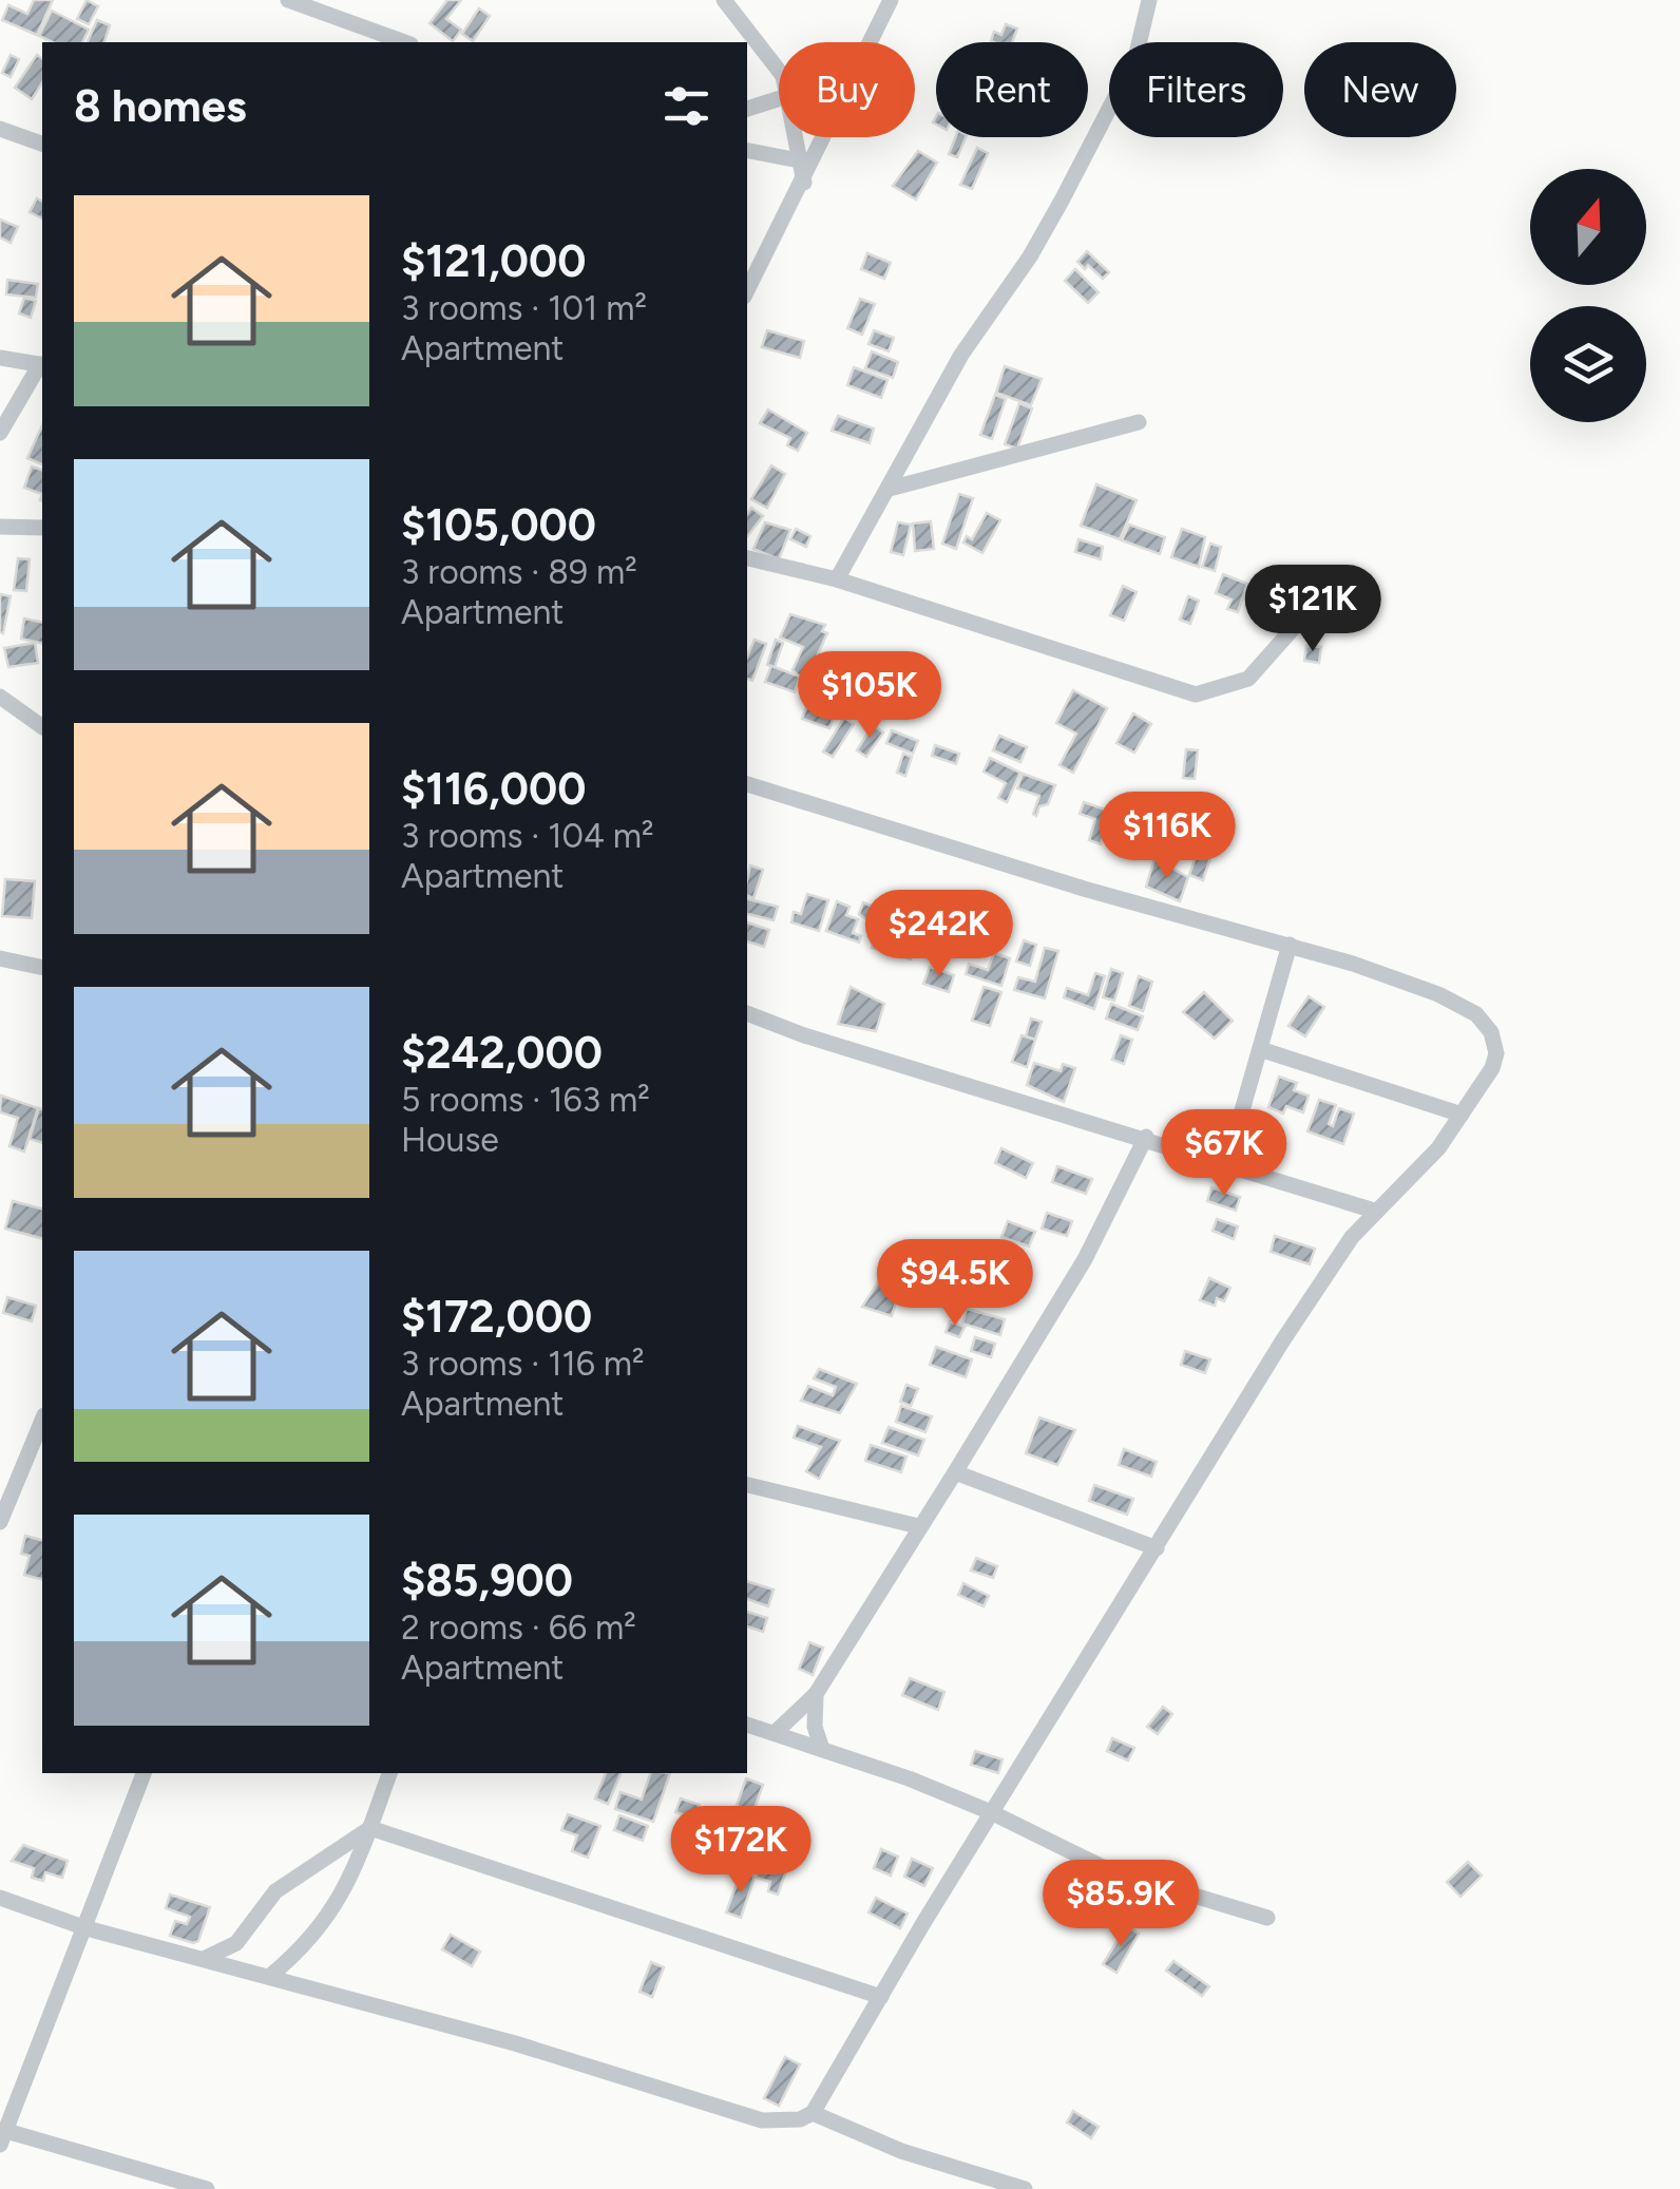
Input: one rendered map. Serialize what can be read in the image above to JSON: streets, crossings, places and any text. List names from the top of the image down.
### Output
{
  "north": "top",
  "page": {
    "chip": [
      "Buy",
      "Rent",
      "Filters",
      "New"
    ],
    "heading": "8 homes",
    "list": [
      {
        "name": "$121,000",
        "note": "3 rooms · 101 m² · Apartment"
      },
      {
        "name": "$105,000",
        "note": "3 rooms · 89 m² · Apartment"
      },
      {
        "name": "$116,000",
        "note": "3 rooms · 104 m² · Apartment"
      },
      {
        "name": "$242,000",
        "note": "5 rooms · 163 m² · House"
      },
      {
        "name": "$172,000",
        "note": "3 rooms · 116 m² · Apartment"
      },
      {
        "name": "$85,900",
        "note": "2 rooms · 66 m² · Apartment"
      }
    ],
    "price": [
      "$121K",
      "$105K",
      "$116K",
      "$242K",
      "$67K",
      "$94.5K",
      "$172K",
      "$85.9K"
    ]
  }
}
